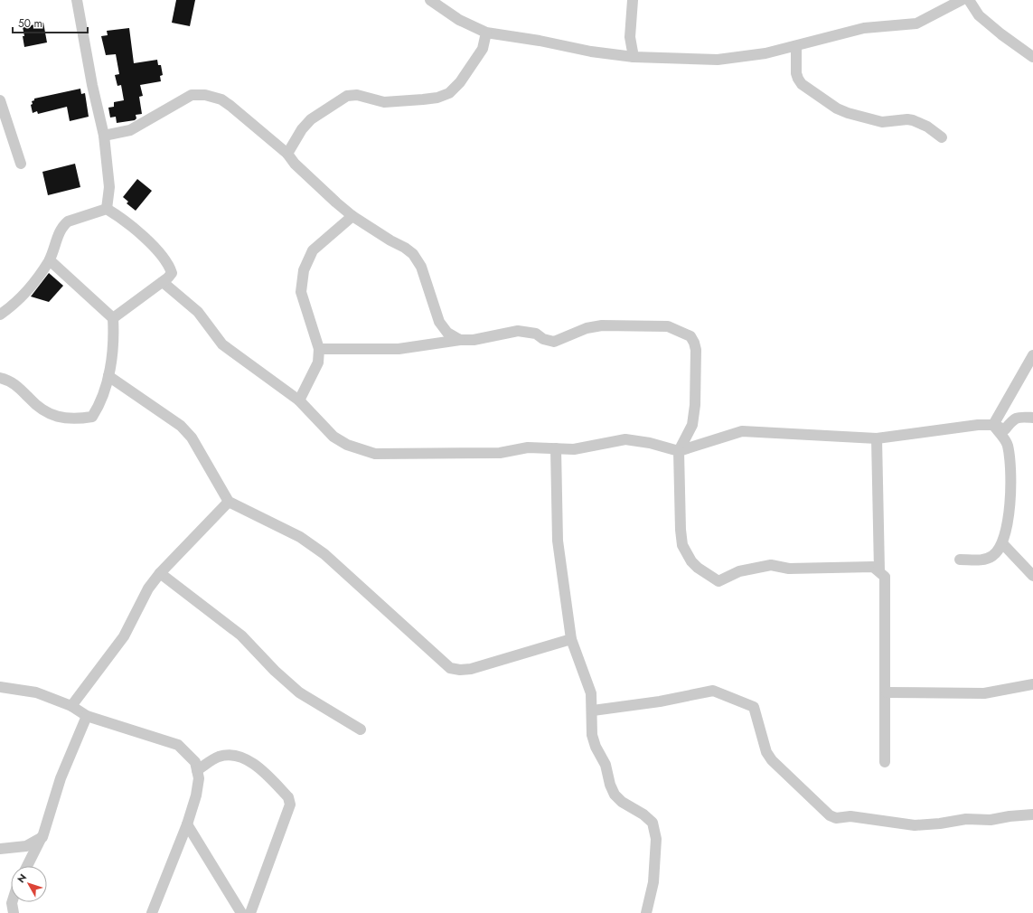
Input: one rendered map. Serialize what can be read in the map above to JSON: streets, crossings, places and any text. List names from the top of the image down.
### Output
{
  "scale_bar": "50 m",
  "north": "top left"
}
